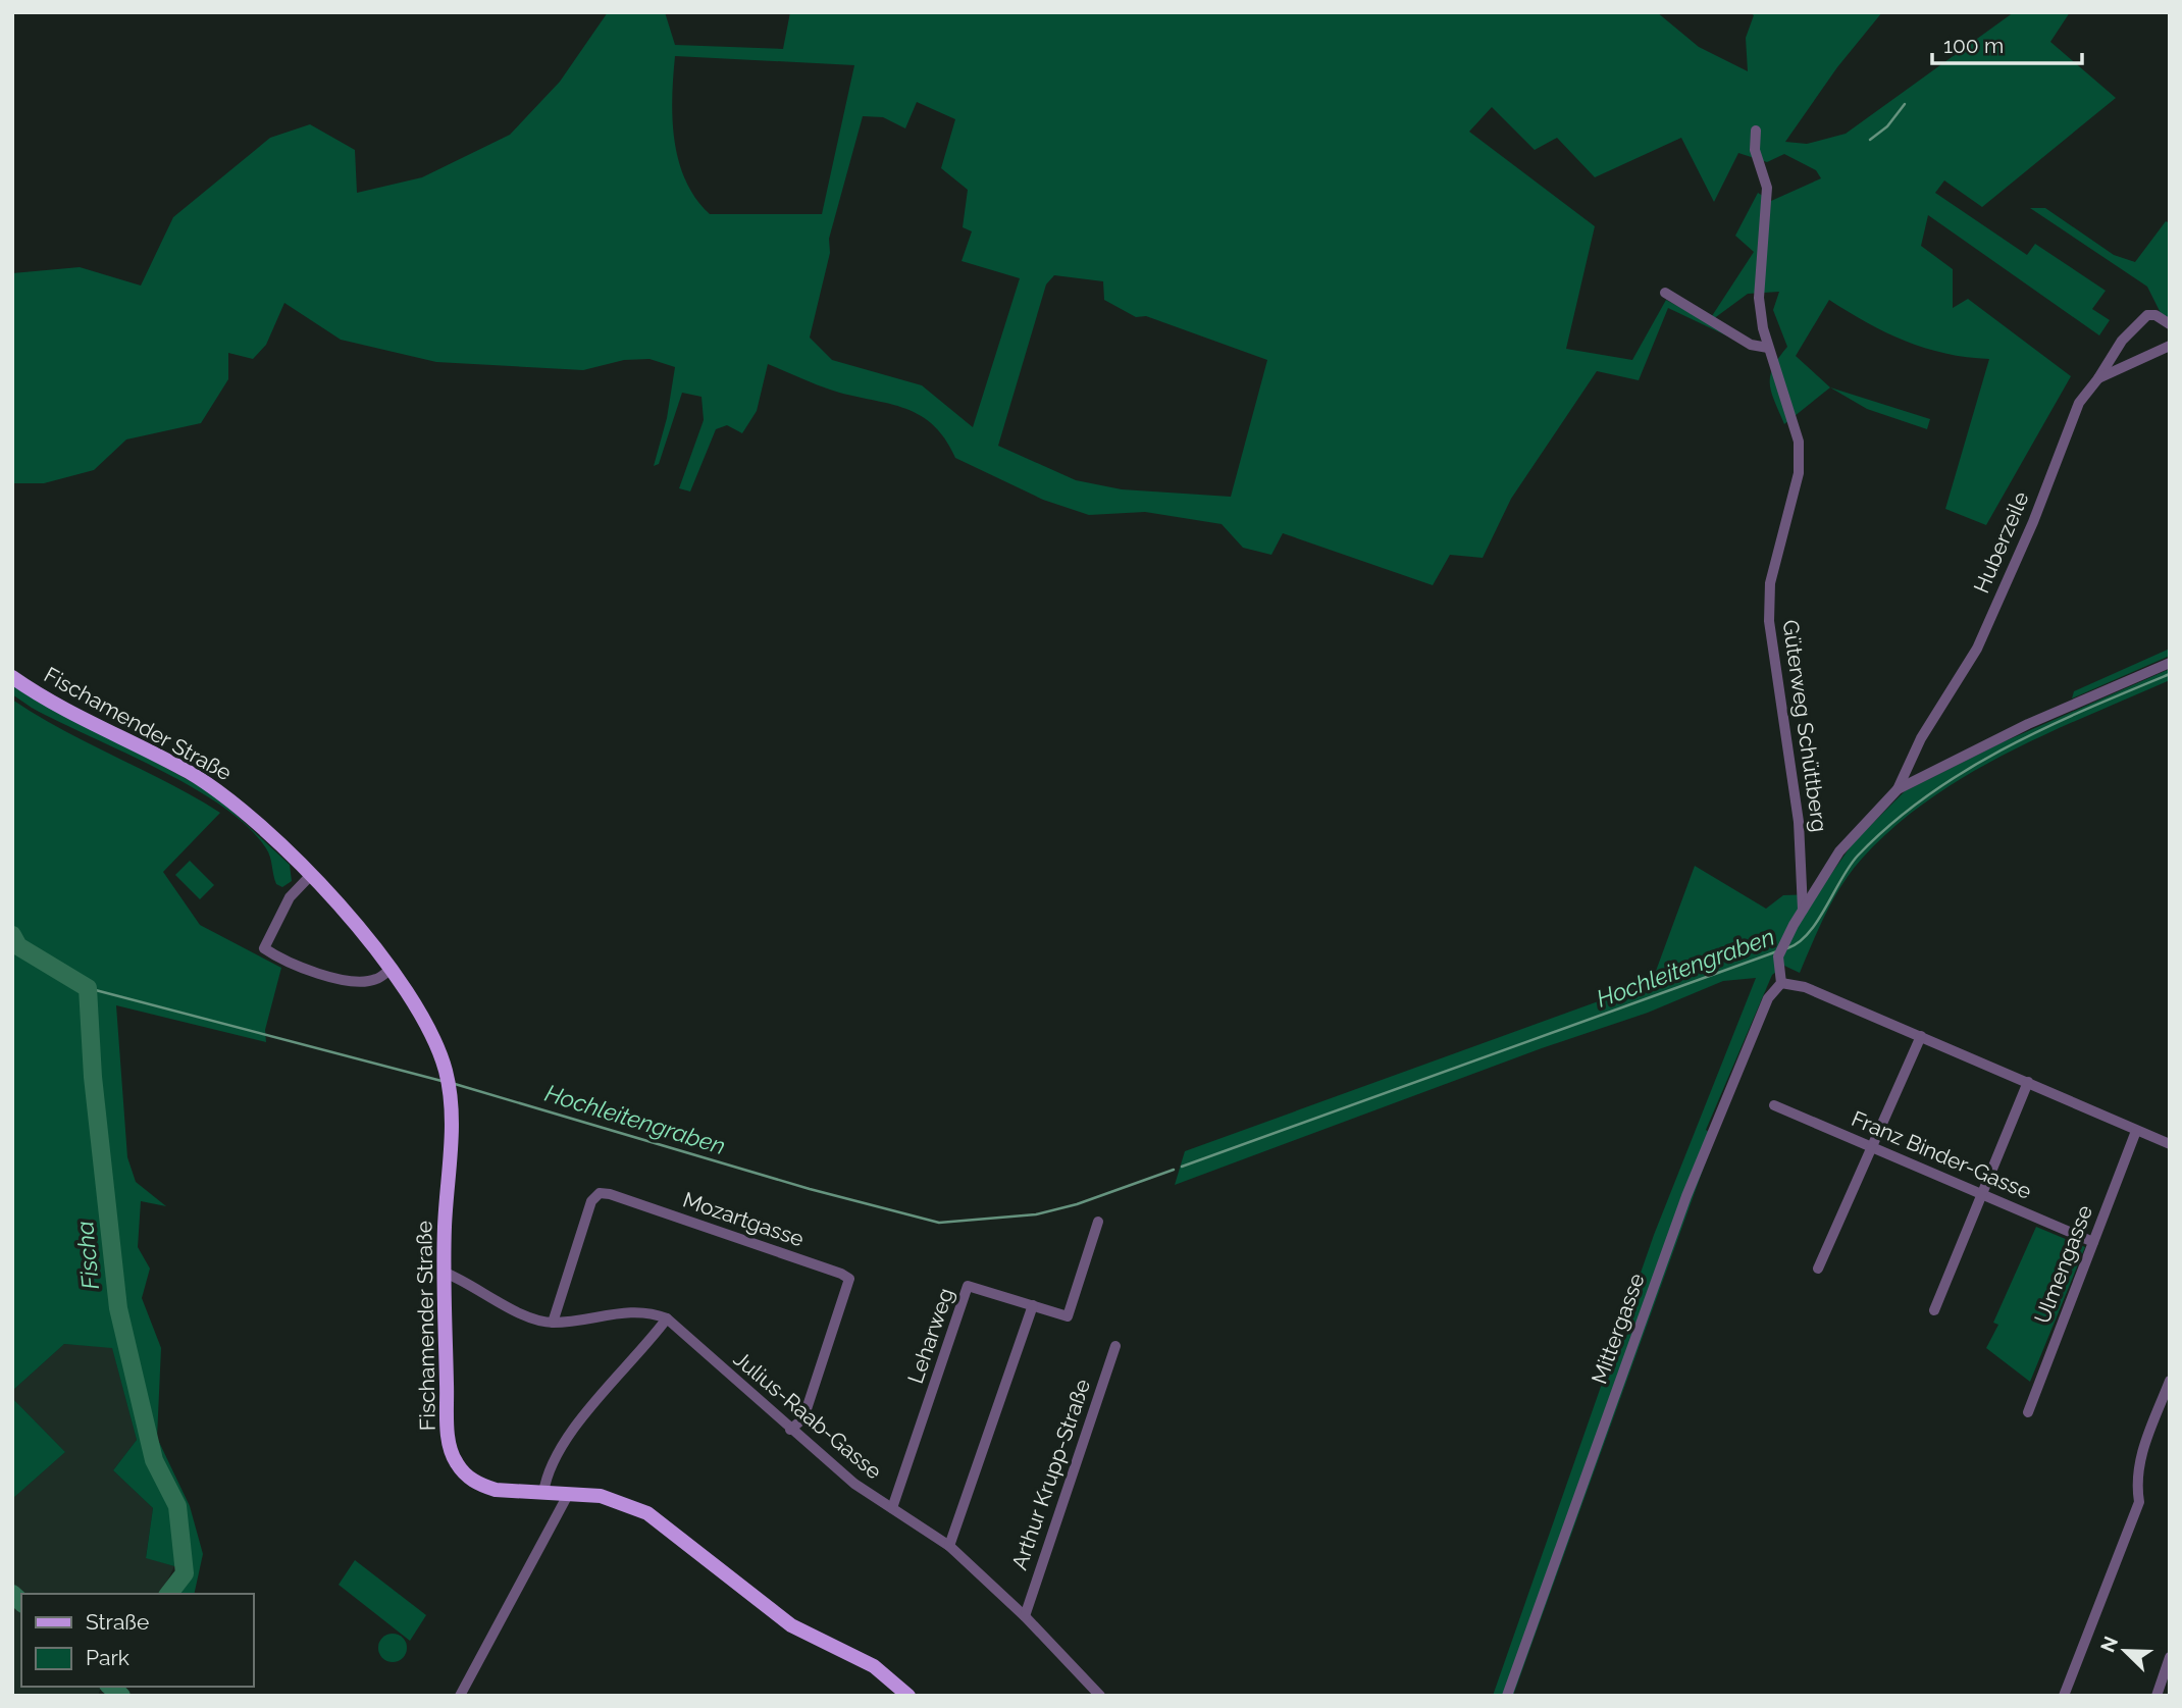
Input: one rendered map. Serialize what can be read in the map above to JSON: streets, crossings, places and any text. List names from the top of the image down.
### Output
{
  "streets": {
    "main road": ["Fischamender Straße"],
    "street": [
      "Huberzeile",
      "Güterweg Schüttberg",
      "Franz Binder-Gasse",
      "Mozartgasse",
      "Ulmengasse",
      "Mittergasse",
      "Leharweg",
      "Julius-Raab-Gasse",
      "Arthur Krupp-Straße"
    ]
  },
  "crossings": [
    ["Franz Binder-Gasse", "Ulmengasse"],
    ["Mozartgasse", "Julius-Raab-Gasse"],
    ["Leharweg", "Julius-Raab-Gasse"],
    ["Julius-Raab-Gasse", "Arthur Krupp-Straße"]
  ],
  "water": ["Hochleitengraben", "Fischa"],
  "legend": ["Straße", "Park"],
  "scale_bar": "100 m",
  "north": "top left"
}
